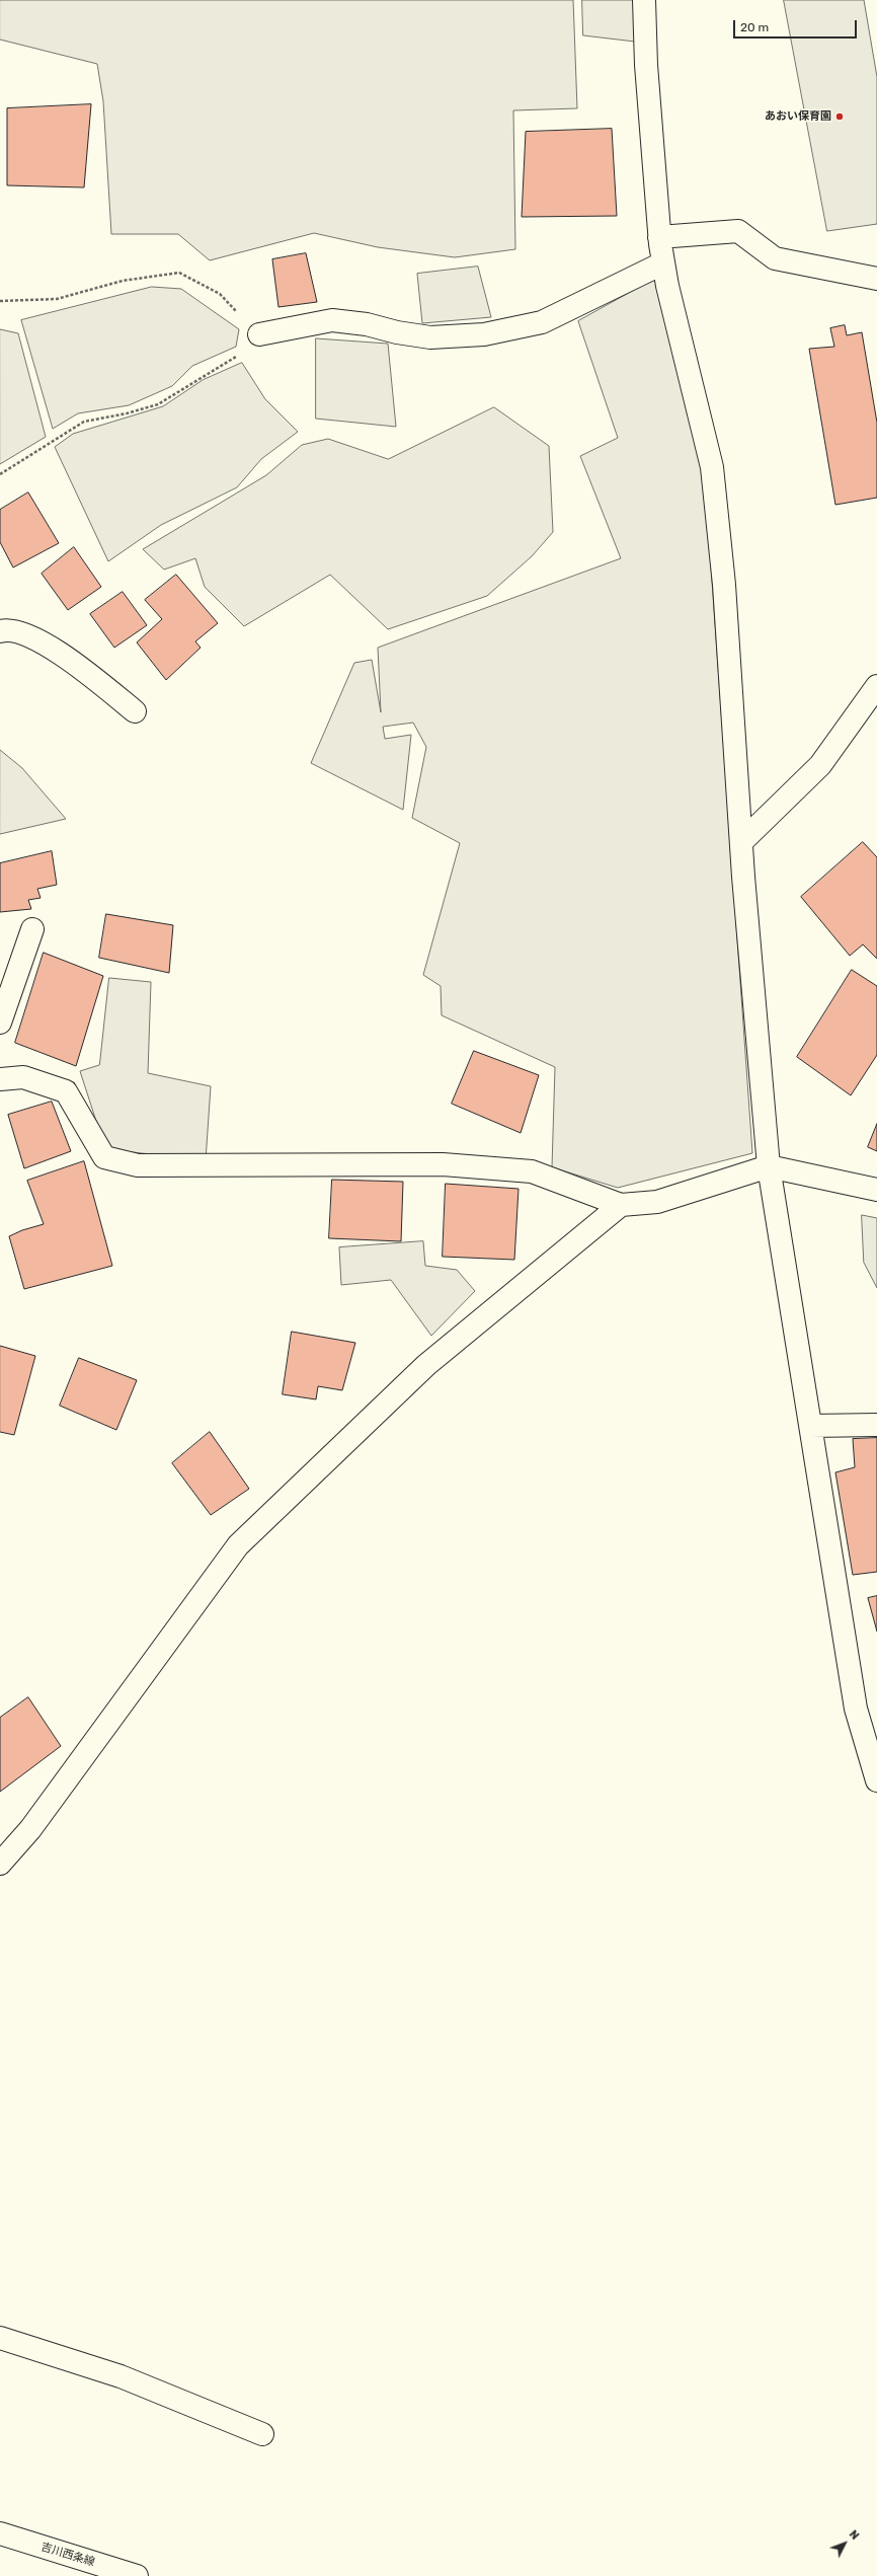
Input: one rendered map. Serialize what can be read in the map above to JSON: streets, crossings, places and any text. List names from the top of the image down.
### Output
{
  "streets": {
    "street": ["吉川西条線"]
  },
  "places": ["あおい保育園"],
  "scale_bar": "20 m",
  "north": "top right"
}
